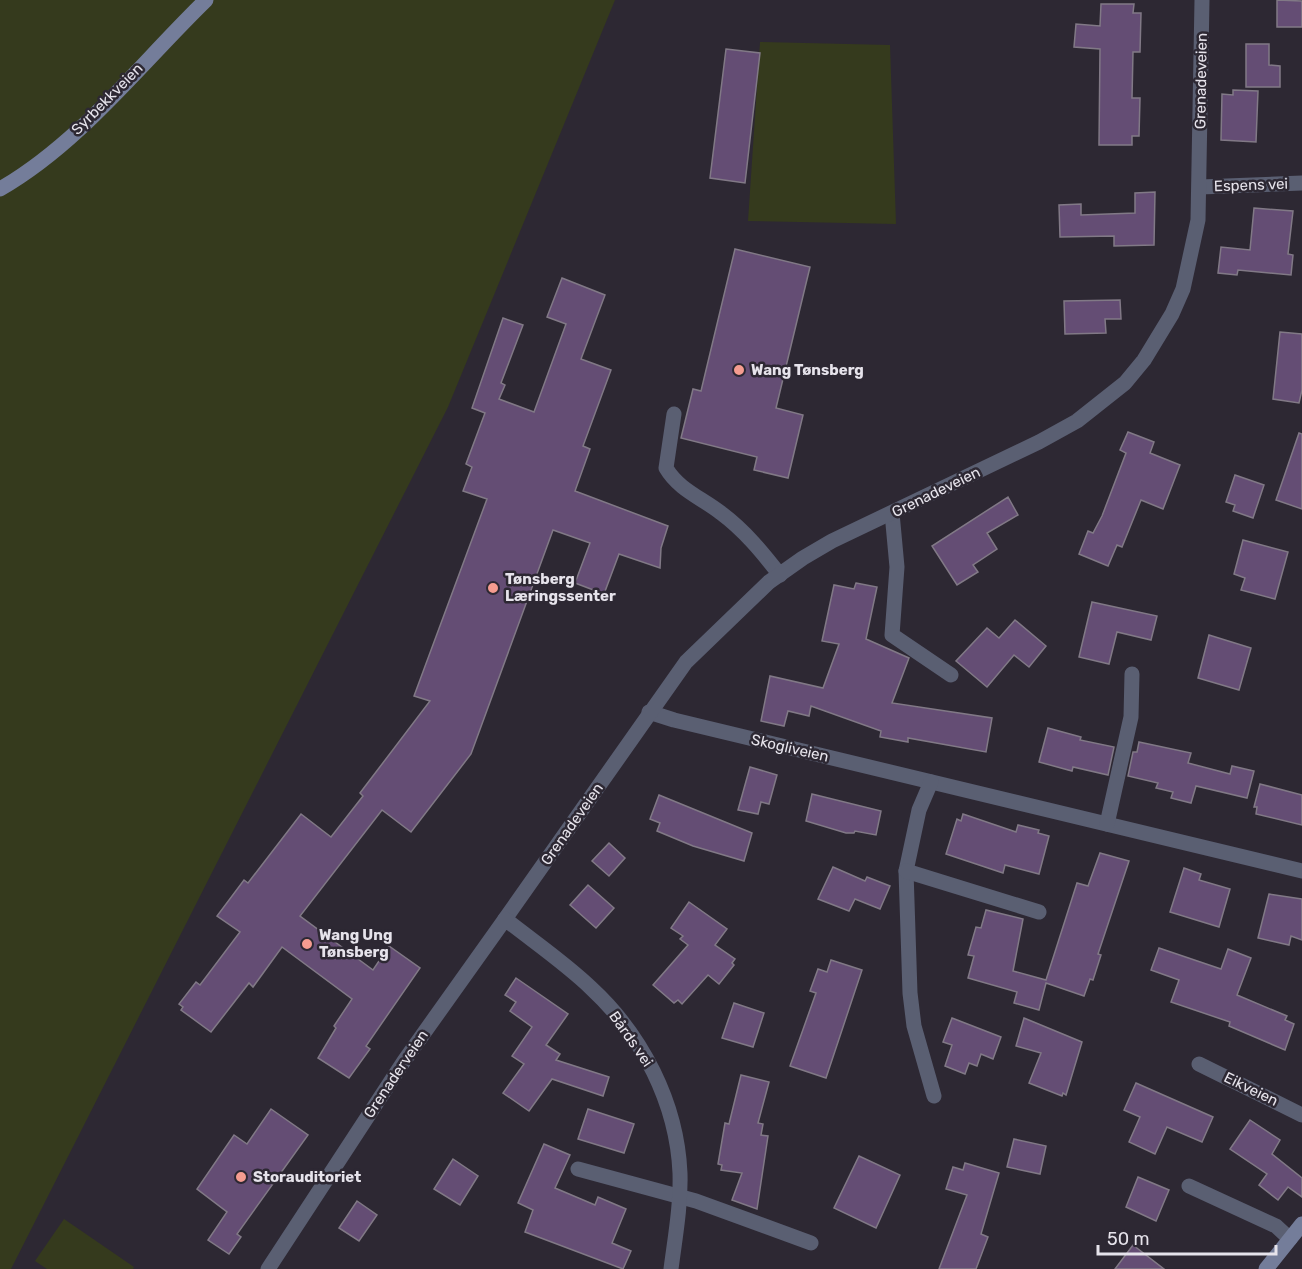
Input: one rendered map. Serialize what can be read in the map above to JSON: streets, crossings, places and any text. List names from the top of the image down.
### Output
{
  "streets": {
    "main road": ["Syrbekkveien"],
    "street": [
      "Grenadeveien",
      "Espens vei",
      "Skogliveien",
      "Bårds vei",
      "Grenaderveien",
      "Eikveien"
    ]
  },
  "crossings": [
    ["Grenadeveien", "Espens vei"],
    ["Grenadeveien", "Skogliveien"],
    ["Grenadeveien", "Bårds vei"],
    ["Grenadeveien", "Grenaderveien"],
    ["Bårds vei", "Grenaderveien"]
  ],
  "places": [
    "Wang Tønsberg",
    "Tønsberg Læringssenter",
    "Wang Ung Tønsberg",
    "Storauditoriet"
  ],
  "scale_bar": "50 m"
}
